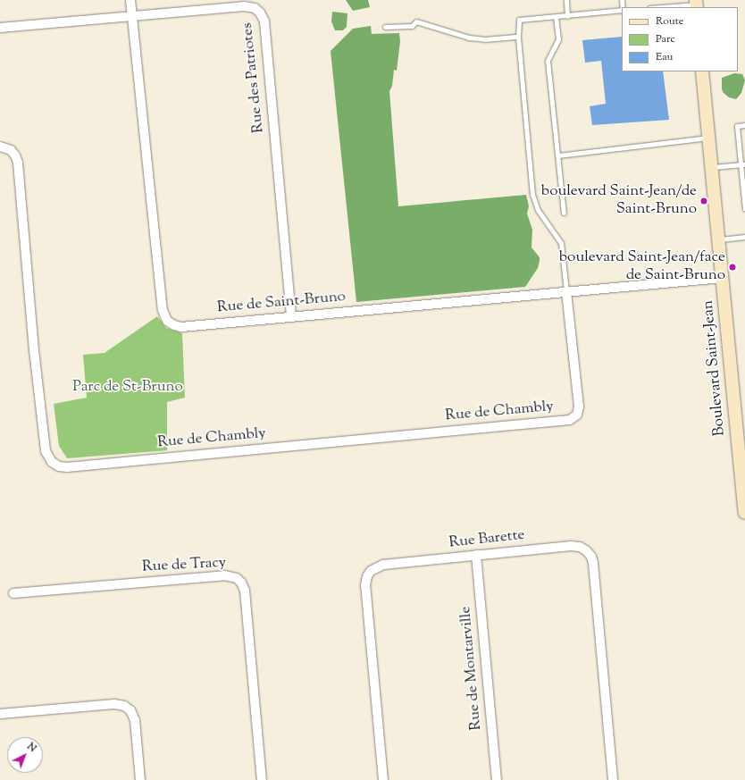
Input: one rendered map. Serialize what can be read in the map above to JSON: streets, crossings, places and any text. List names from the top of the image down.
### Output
{
  "streets": {
    "street": [
      "Rue des Patriotes",
      "Rue de Saint-Bruno",
      "Boulevard Saint-Jean",
      "Rue de Chambly",
      "Rue Barette",
      "Rue de Tracy",
      "Rue de Montarville"
    ]
  },
  "crossings": [
    ["Rue des Patriotes", "Rue de Saint-Bruno"],
    ["Rue de Saint-Bruno", "Boulevard Saint-Jean"],
    ["Rue de Saint-Bruno", "Rue de Chambly"],
    ["Rue Barette", "Rue de Montarville"]
  ],
  "parks": ["Parc de St-Bruno"],
  "places": ["boulevard Saint-Jean/de Saint-Bruno", "boulevard Saint-Jean/face de Saint-Bruno"],
  "legend": ["Route", "Parc", "Eau"],
  "north": "top right"
}
